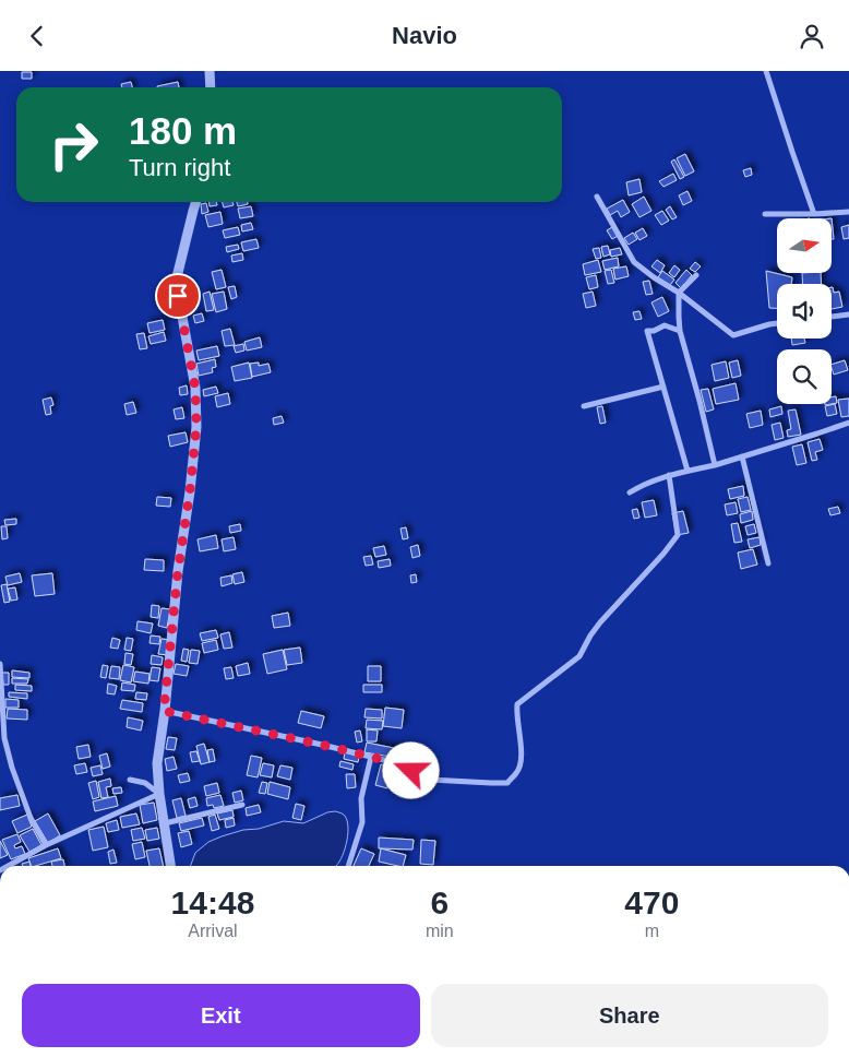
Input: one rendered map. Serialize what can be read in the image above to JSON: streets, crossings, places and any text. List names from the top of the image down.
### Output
{
  "north": "right",
  "page": {
    "header": "Navio",
    "turn": ["180 m", "Turn right"],
    "eta": [
      "14:48",
      "Arrival",
      "6",
      "min",
      "470",
      "m"
    ],
    "buttons": ["Exit", "Share"]
  }
}
